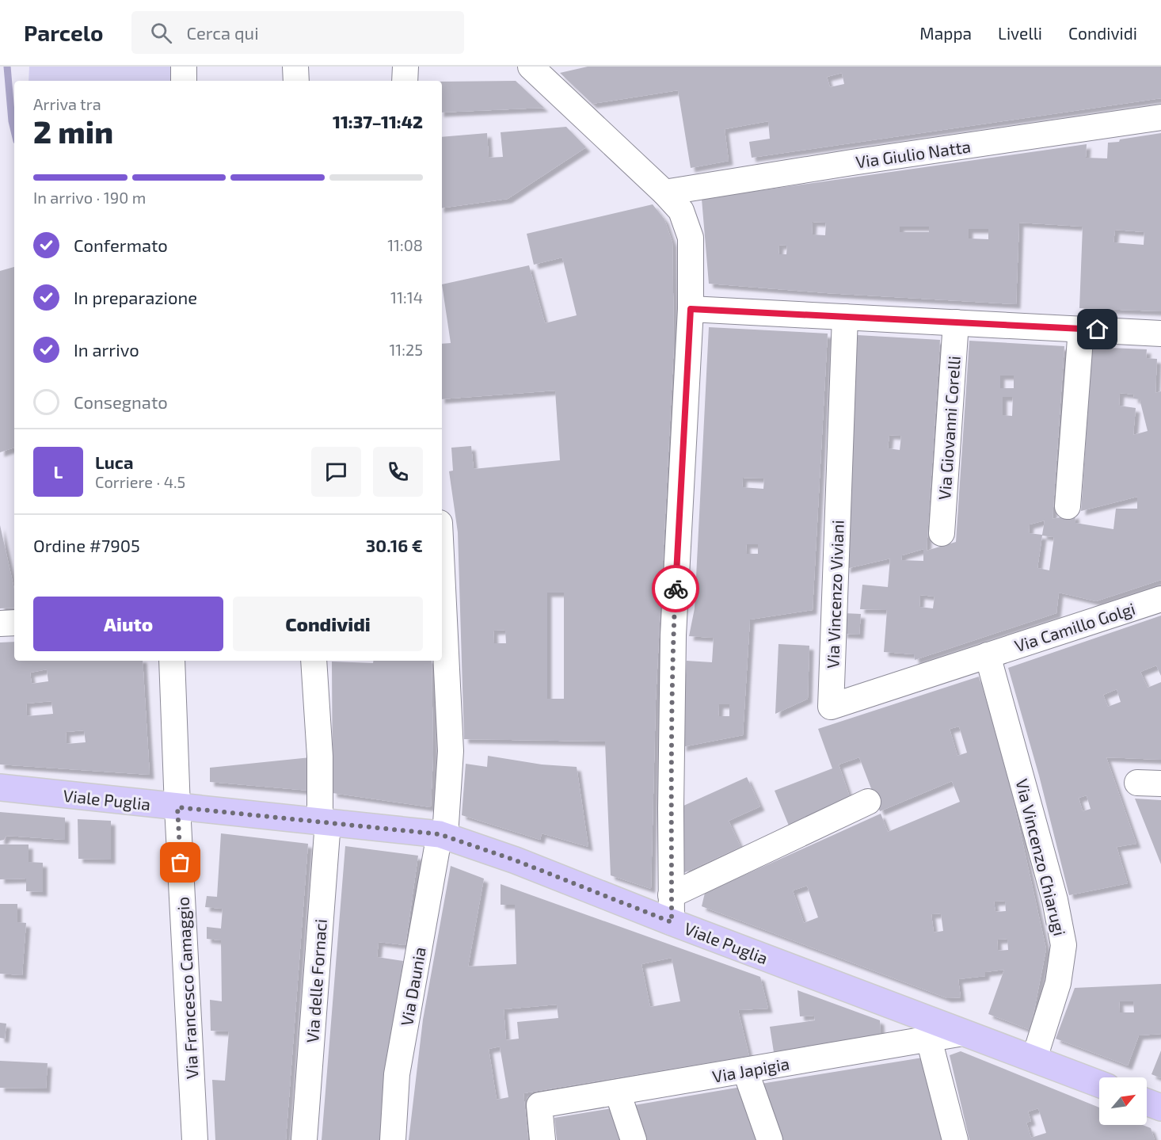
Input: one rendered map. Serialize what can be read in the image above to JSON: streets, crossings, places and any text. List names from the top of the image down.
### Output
{
  "streets": {
    "main road": ["Viale Puglia"],
    "street": [
      "Via Giulio Natta",
      "Via Giovanni Corelli",
      "Via Vincenzo Viviani",
      "Via Camillo Golgi",
      "Via Vincenzo Chiarugi",
      "Via delle Fornaci",
      "Via Daunia",
      "Via Francesco Camaggio",
      "Via Japigia"
    ]
  },
  "crossings": [
    ["Via Vincenzo Viviani", "Via Camillo Golgi"],
    ["Via Vincenzo Viviani", "Via Vincenzo Chiarugi"],
    ["Via Camillo Golgi", "Via Vincenzo Chiarugi"],
    ["Viale Puglia", "Via Vincenzo Chiarugi"],
    ["Viale Puglia", "Via delle Fornaci"],
    ["Viale Puglia", "Via Daunia"],
    ["Viale Puglia", "Via Francesco Camaggio"],
    ["Viale Puglia", "Via Japigia"]
  ],
  "north": "top right",
  "page": {
    "header": "Parcelo",
    "search": "Cerca qui",
    "nav": ["Mappa", "Livelli", "Condividi"],
    "heading": ["2 min", "Arriva tra", "11:37–11:42"],
    "panel": [
      "Luca",
      "Corriere · 4.5",
      "Ordine #7905",
      "30.16 €"
    ],
    "bar": "In arrivo · 190 m",
    "list": [
      ["Confermato", "11:08"],
      ["In preparazione", "11:14"],
      ["In arrivo", "11:25"],
      "Consegnato"
    ],
    "round": "L",
    "buttons": ["Aiuto", "Condividi"]
  }
}
